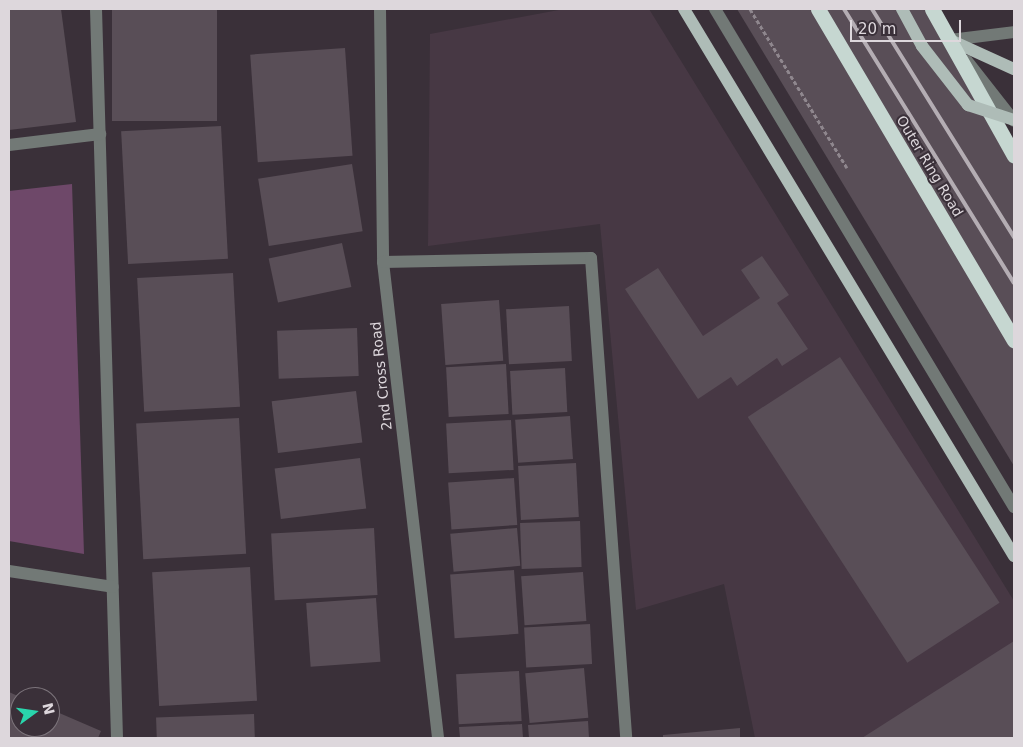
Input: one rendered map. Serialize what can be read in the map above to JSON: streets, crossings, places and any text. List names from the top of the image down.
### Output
{
  "streets": {
    "highway": ["Outer Ring Road"],
    "street": ["2nd Cross Road"]
  },
  "scale_bar": "20 m",
  "north": "right"
}
